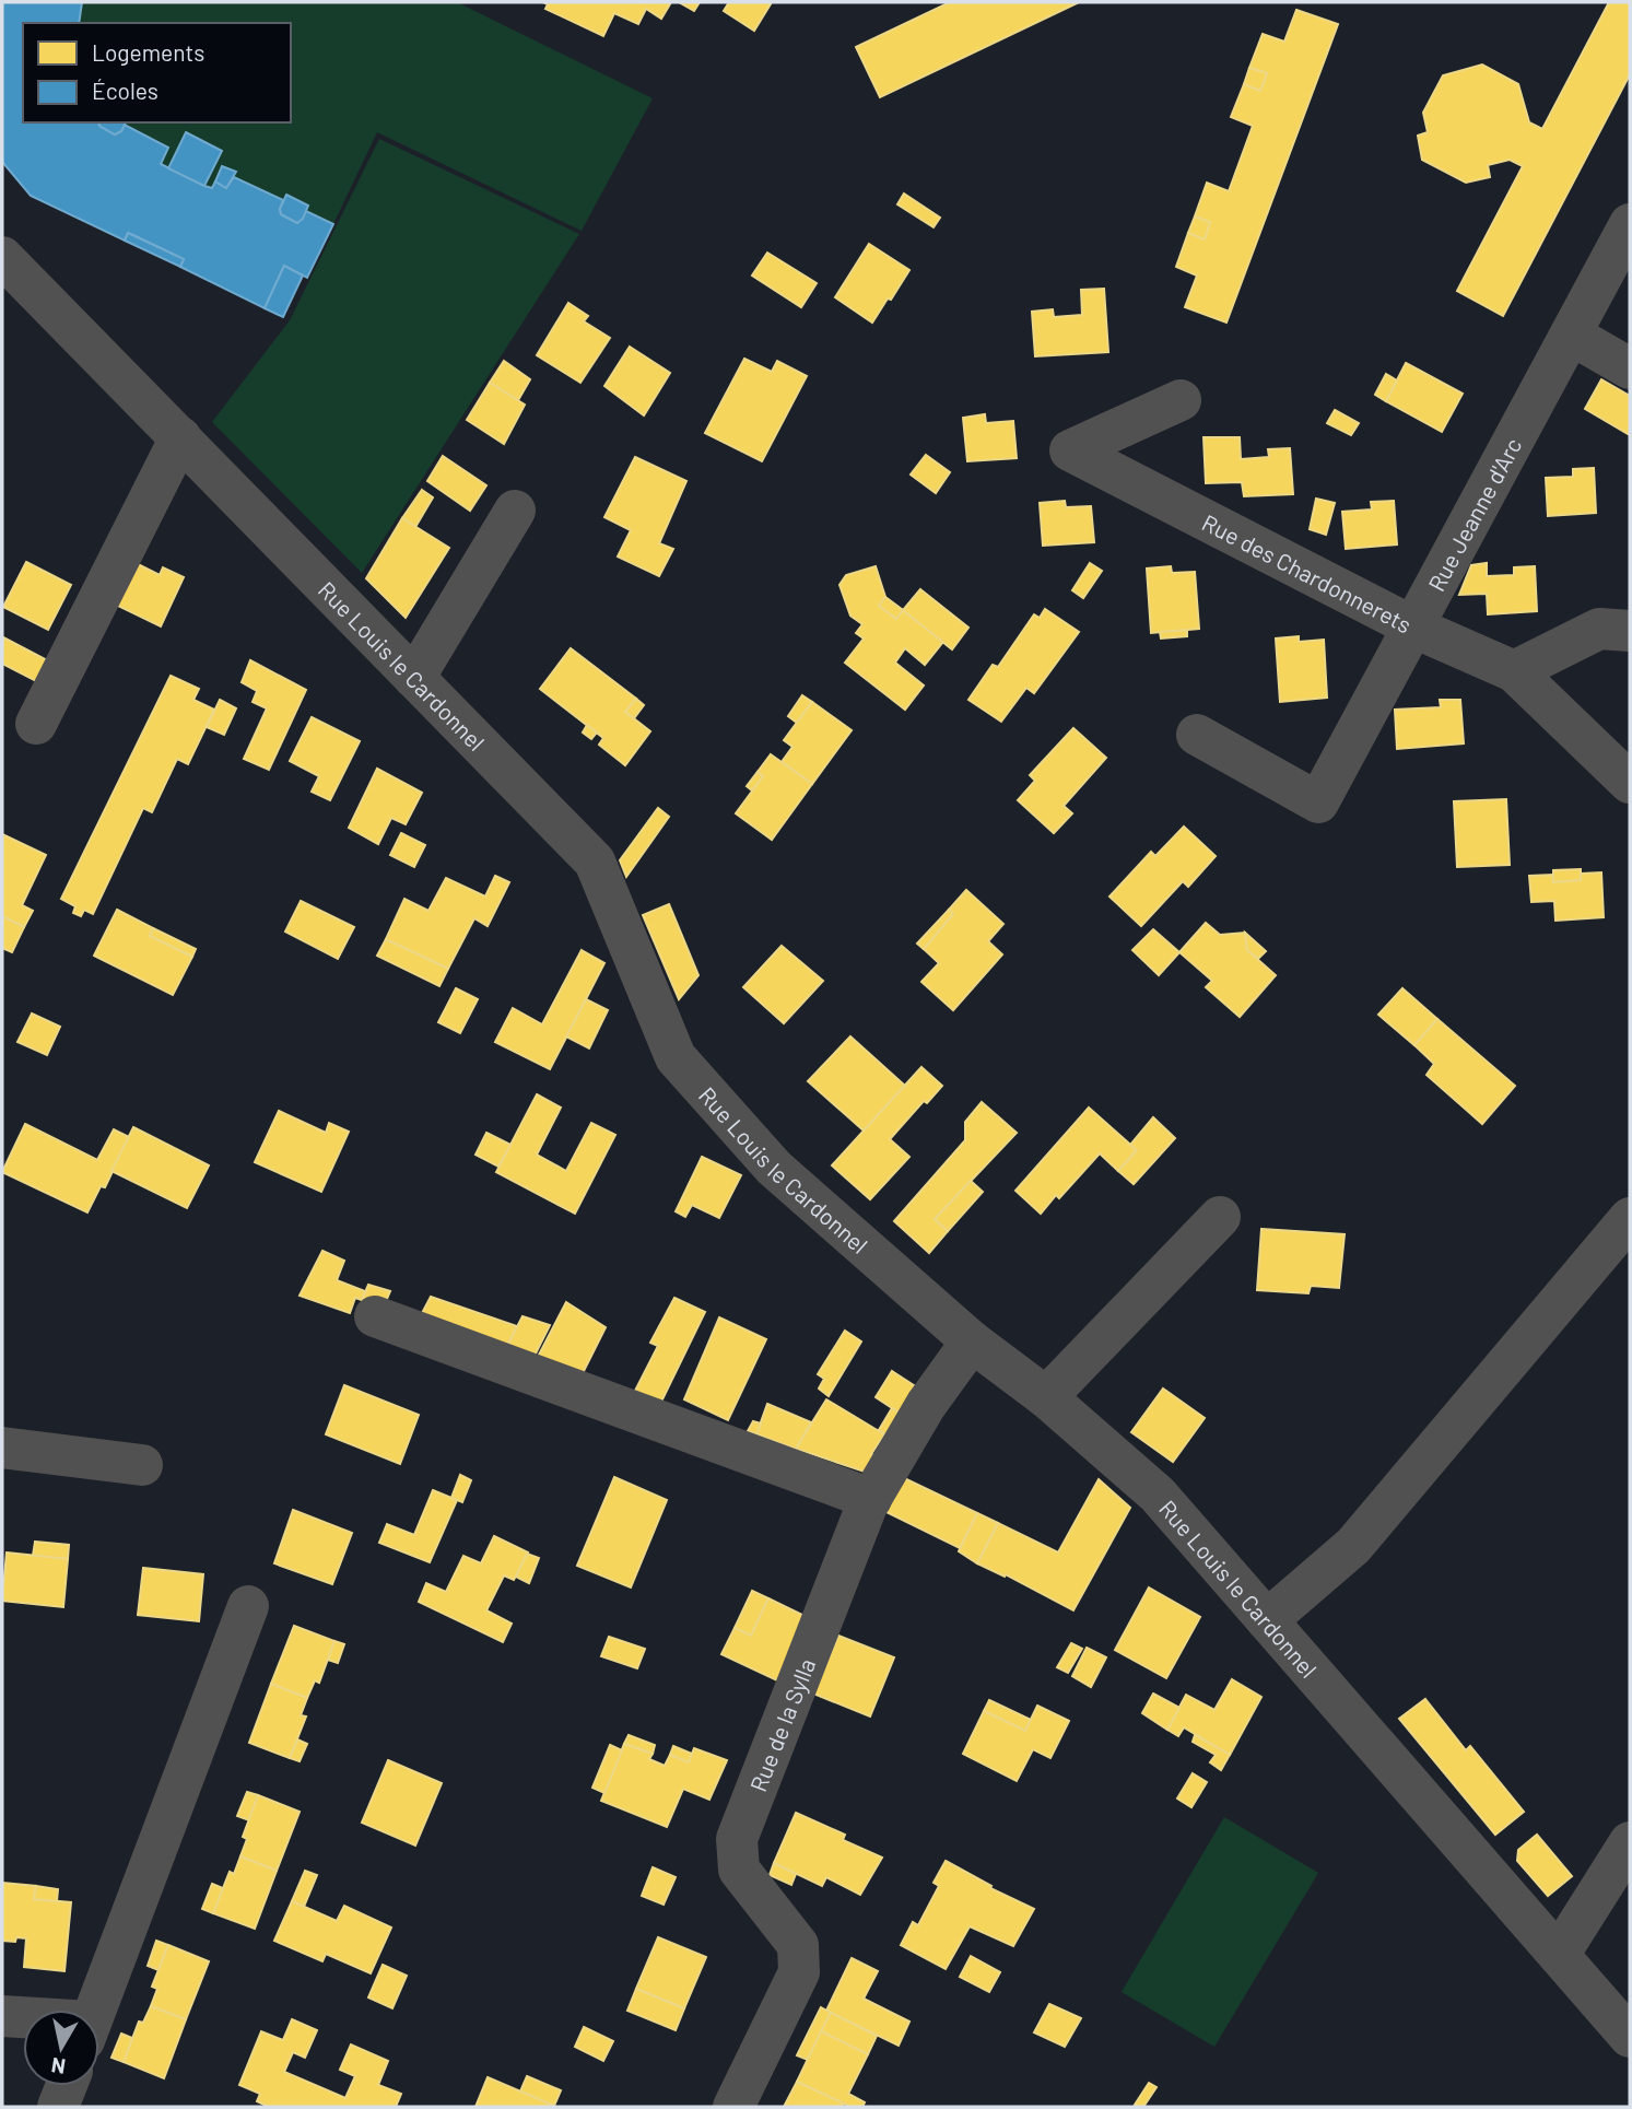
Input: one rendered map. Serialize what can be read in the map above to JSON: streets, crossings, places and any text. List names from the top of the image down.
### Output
{
  "streets": {
    "street": [
      "Rue Jeanne d'Arc",
      "Rue des Chardonnerets",
      "Rue Louis le Cardonnel",
      "Rue de la Sylla"
    ]
  },
  "crossings": [
    ["Rue Jeanne d'Arc", "Rue des Chardonnerets"],
    ["Rue Louis le Cardonnel", "Rue de la Sylla"]
  ],
  "legend": ["Logements", "Écoles"],
  "north": "bottom"
}
